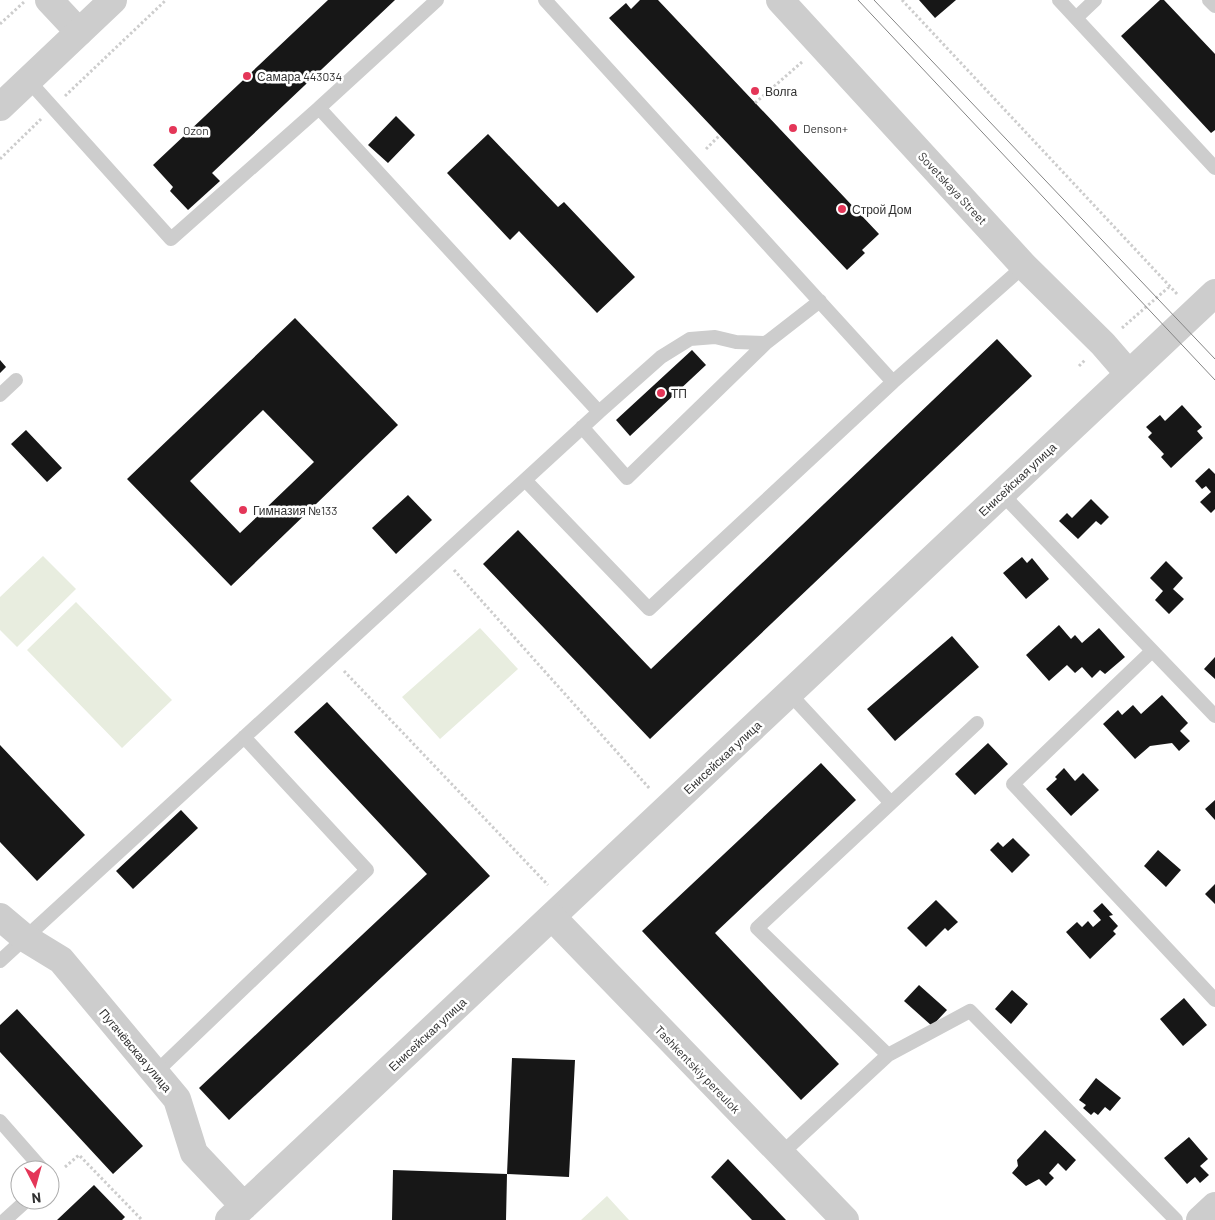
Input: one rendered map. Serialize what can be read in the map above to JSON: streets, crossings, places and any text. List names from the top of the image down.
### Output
{
  "streets": {
    "street": [
      "Sovetskaya Street",
      "Енисейская улица",
      "Пугачёвская улица",
      "Tashkentskiy pereulok"
    ]
  },
  "crossings": [
    ["Sovetskaya Street", "Енисейская улица"],
    ["Енисейская улица", "Пугачёвская улица"],
    ["Енисейская улица", "Tashkentskiy pereulok"]
  ],
  "places": [
    "Самара 443034",
    "Волга",
    "Denson+",
    "Ozon",
    "Строй Дом",
    "ТП",
    "Гимназия №133"
  ],
  "north": "bottom"
}
